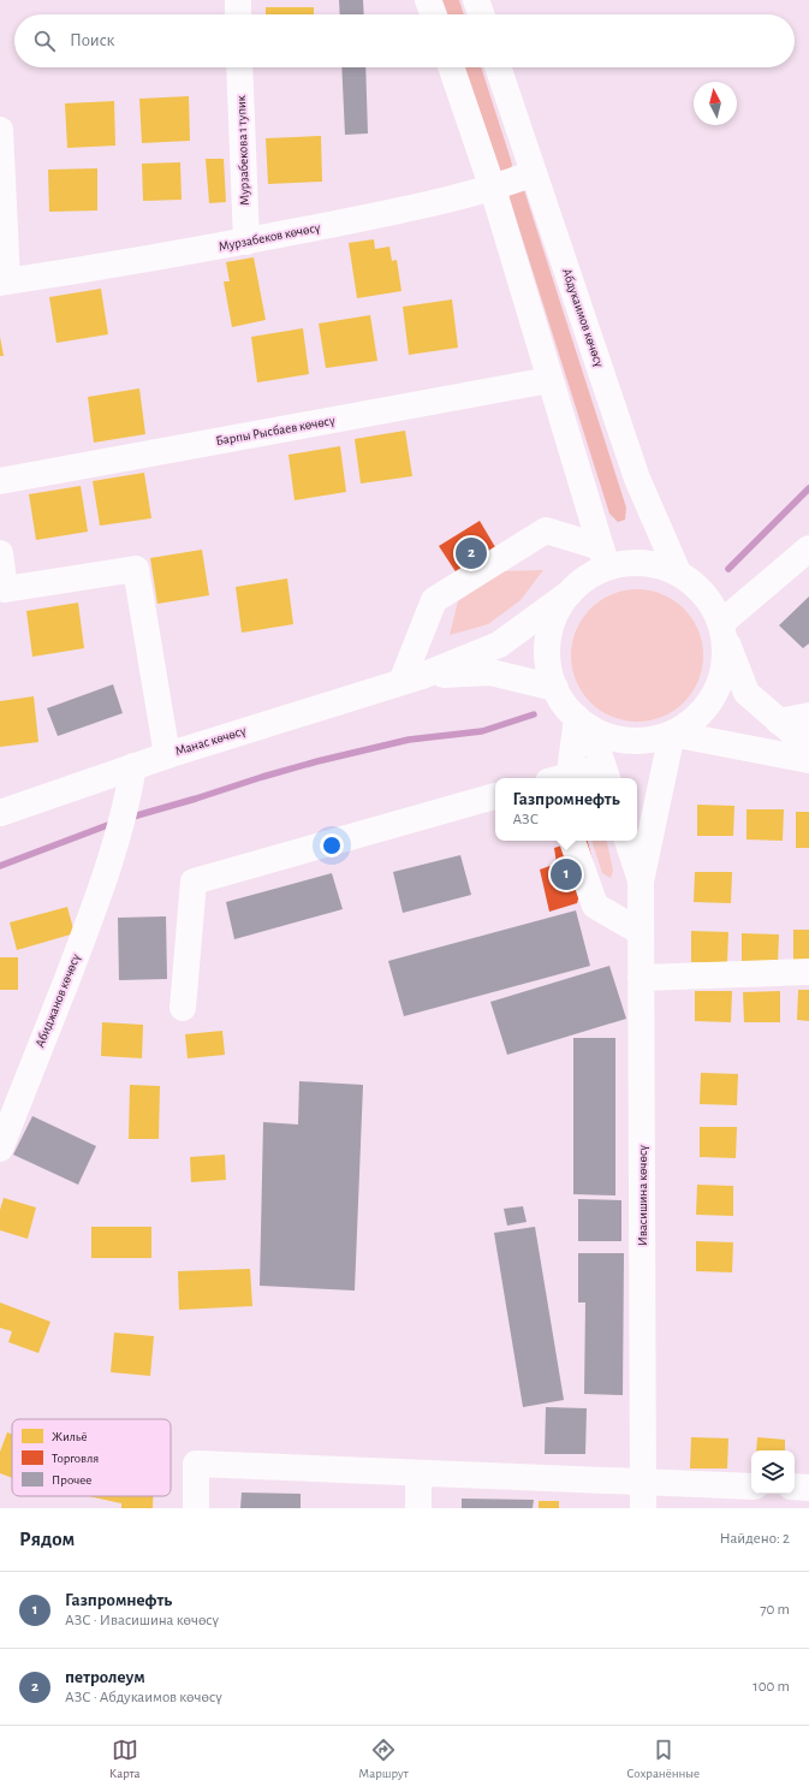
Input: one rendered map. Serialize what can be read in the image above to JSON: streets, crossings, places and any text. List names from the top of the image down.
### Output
{
  "streets": {
    "street": [
      "Мурзабекова 1 тупик",
      "Мурзабеков көчөсү",
      "Абдукаимов көчөсү",
      "Барпы Рысбаев көчөсү",
      "Манас көчөсү",
      "Абиджанов көчөсү",
      "Ивасишина көчөсү"
    ]
  },
  "crossings": [
    ["Мурзабекова 1 тупик", "Мурзабеков көчөсү"],
    ["Мурзабеков көчөсү", "Абдукаимов көчөсү"],
    ["Манас көчөсү", "Абиджанов көчөсү"]
  ],
  "legend": ["Жильё", "Торговля", "Прочее"],
  "north": "top",
  "page": {
    "search": "Поиск",
    "pins": ["2", "1"],
    "popup": ["Газпромнефть", "АЗС"],
    "heading": ["Рядом", "Найдено: 2"],
    "list": [
      {
        "mark": "1",
        "name": "Газпромнефть",
        "note": "АЗС · Ивасишина көчөсү",
        "value": "70 m"
      },
      {
        "mark": "2",
        "name": "петролеум",
        "note": "АЗС · Абдукаимов көчөсү",
        "value": "100 m"
      }
    ],
    "nav": ["Карта", "Маршрут", "Сохранённые"]
  }
}
